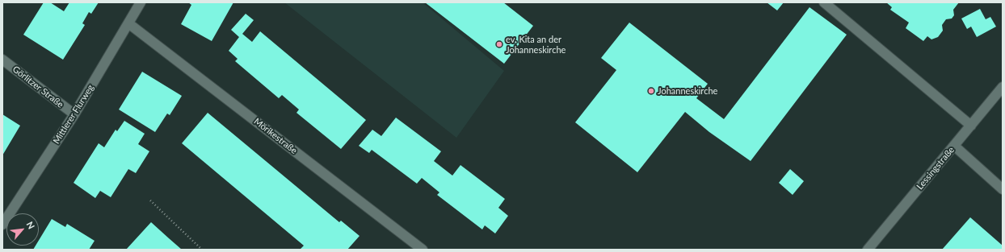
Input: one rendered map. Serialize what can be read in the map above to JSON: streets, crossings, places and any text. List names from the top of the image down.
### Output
{
  "streets": {
    "street": [
      "Görlitzer Straße",
      "Mittlerer Flurweg",
      "Mörikestraße",
      "Lessingstraße"
    ]
  },
  "crossings": [
    ["Görlitzer Straße", "Mittlerer Flurweg"],
    ["Mittlerer Flurweg", "Mörikestraße"]
  ],
  "places": ["ev. Kita an der Johanneskirche", "Johanneskirche"],
  "north": "top right"
}
